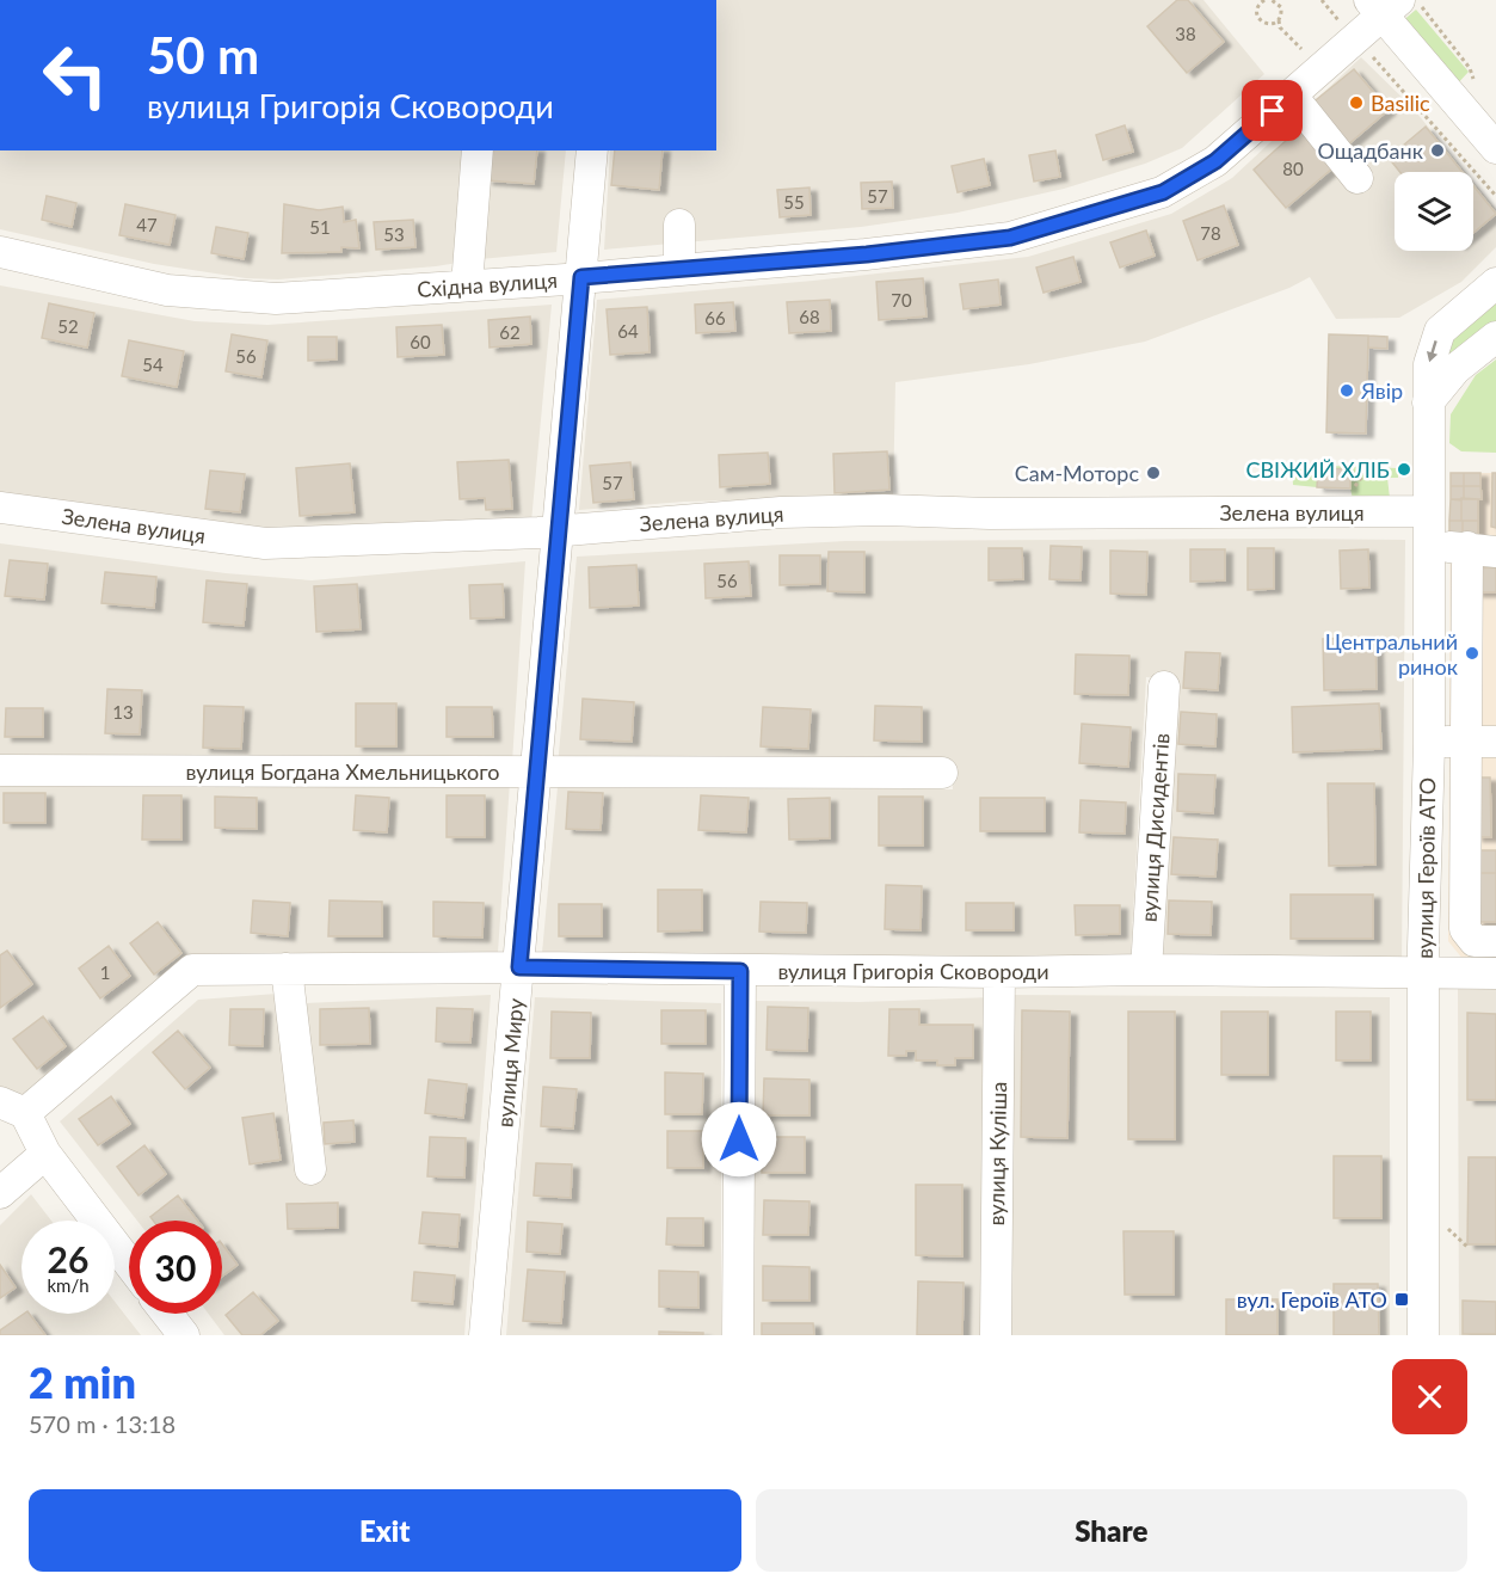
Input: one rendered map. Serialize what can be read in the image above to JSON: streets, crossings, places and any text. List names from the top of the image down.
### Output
{
  "streets": {
    "street": [
      "Східна вулиця",
      "Зелена вулиця",
      "вулиця Богдана Хмельницького",
      "вулиця Дисидентів",
      "вулиця Героїв АТО",
      "вулиця Григорія Сковороди",
      "вулиця Миру",
      "вулиця Куліша"
    ]
  },
  "crossings": [
    ["Східна вулиця", "вулиця Миру"],
    ["Зелена вулиця", "вулиця Героїв АТО"],
    ["Зелена вулиця", "вулиця Миру"],
    ["вулиця Богдана Хмельницького", "вулиця Миру"],
    ["вулиця Дисидентів", "вулиця Григорія Сковороди"],
    ["вулиця Героїв АТО", "вулиця Григорія Сковороди"],
    ["вулиця Григорія Сковороди", "вулиця Миру"],
    ["вулиця Григорія Сковороди", "вулиця Куліша"]
  ],
  "places": {
    "other": [
      "Basilic",
      "Ощадбанк",
      "Явір",
      "СВІЖИЙ ХЛІБ",
      "Сам-Моторс",
      "Центральний ринок"
    ],
    "transit": ["вул. Героїв АТО"]
  },
  "house_numbers": [
    "38",
    "80",
    "57",
    "55",
    "47",
    "51",
    "78",
    "53",
    "70",
    "68",
    "66",
    "52",
    "64",
    "62",
    "60",
    "56",
    "54",
    "57",
    "56",
    "13",
    "1"
  ],
  "page": {
    "turn": ["50 m", "вулиця Григорія Сковороди"],
    "speed": "26 km/h",
    "limit": "30",
    "heading": ["2 min", "570 m · 13:18"],
    "buttons": ["Exit", "Share"]
  }
}
